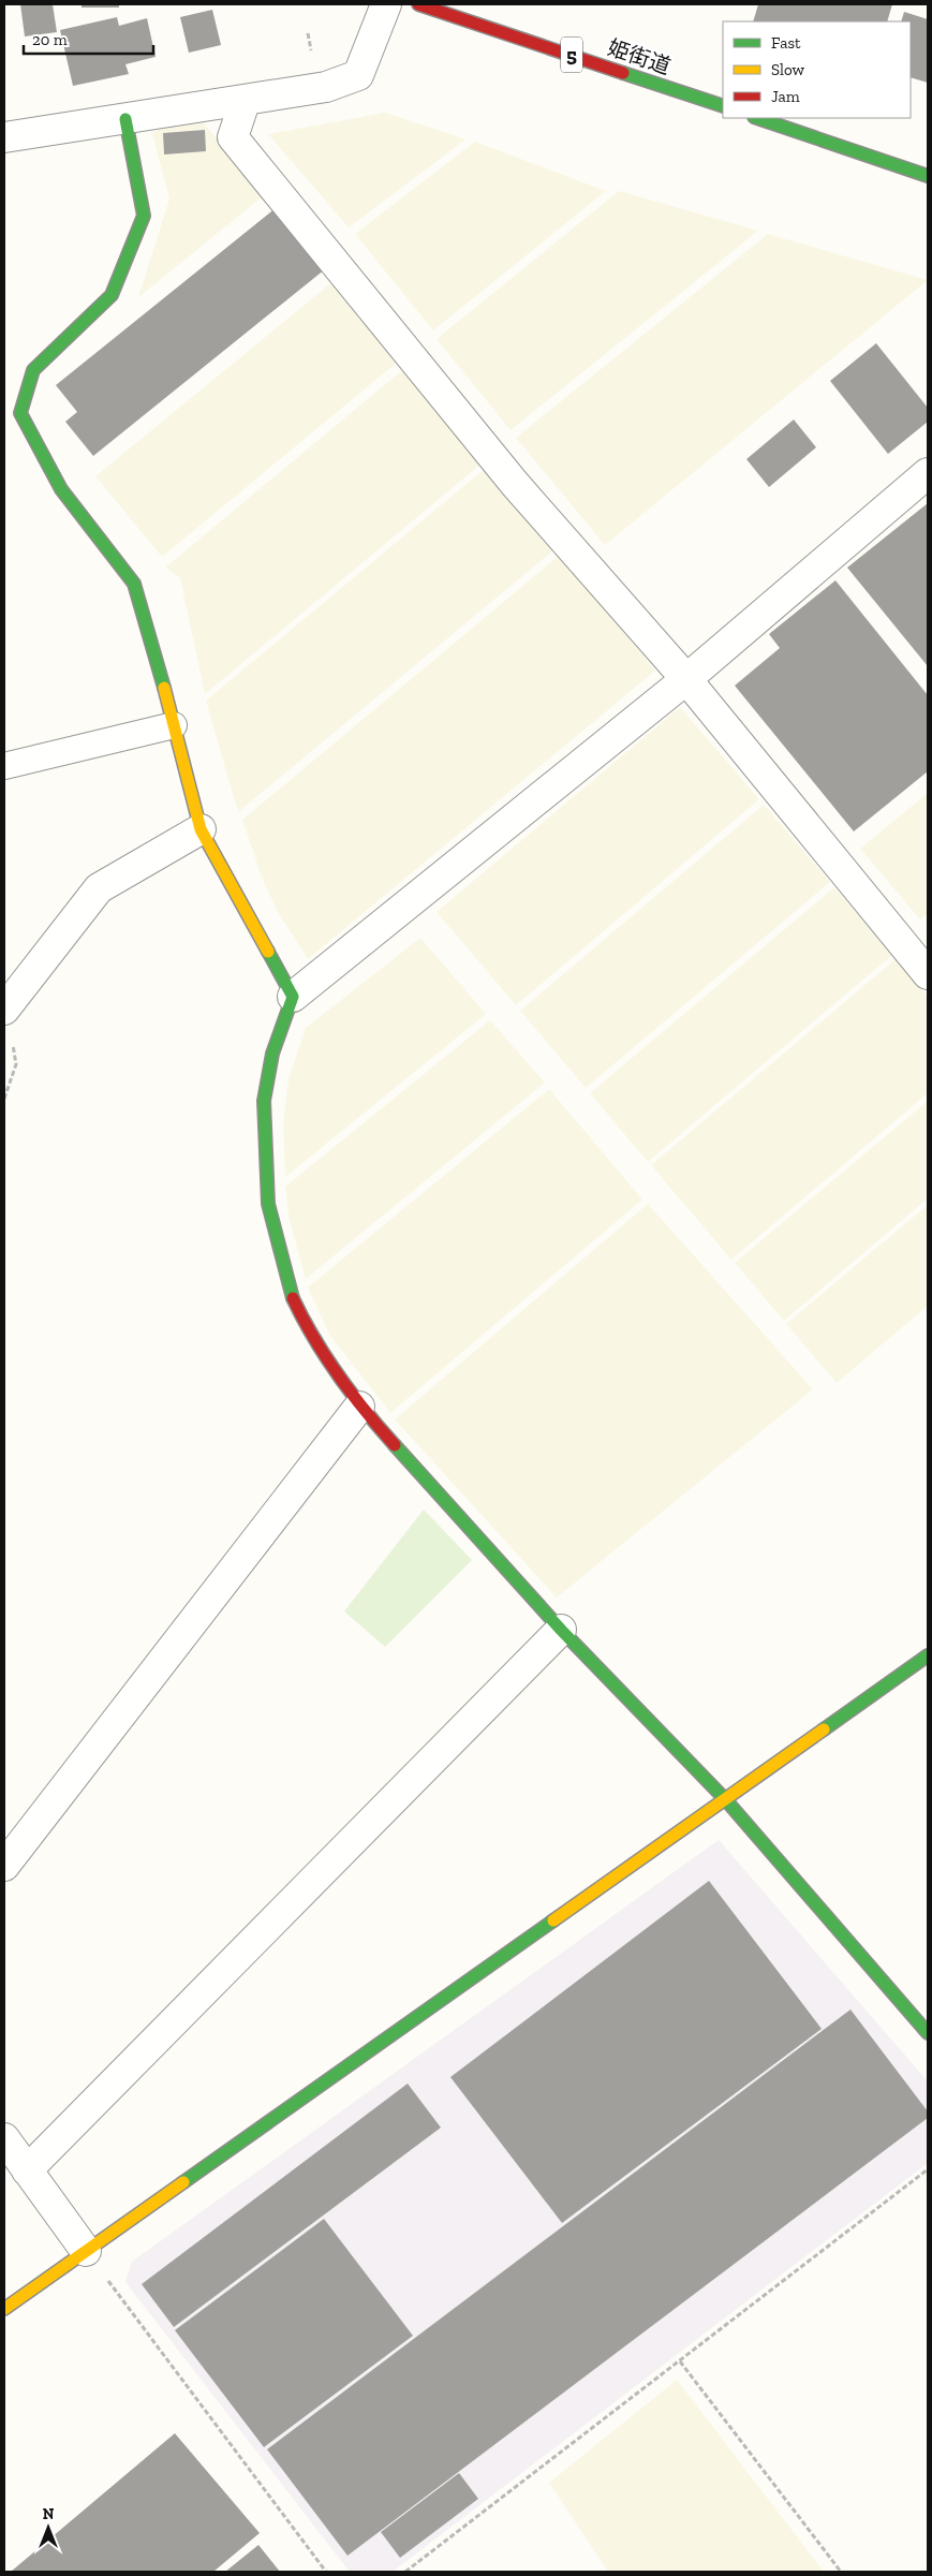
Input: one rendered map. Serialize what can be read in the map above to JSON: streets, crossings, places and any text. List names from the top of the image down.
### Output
{
  "streets": {
    "street": ["5", "姫街道"]
  },
  "legend": ["Fast", "Slow", "Jam"],
  "scale_bar": "20 m",
  "north": "top"
}
